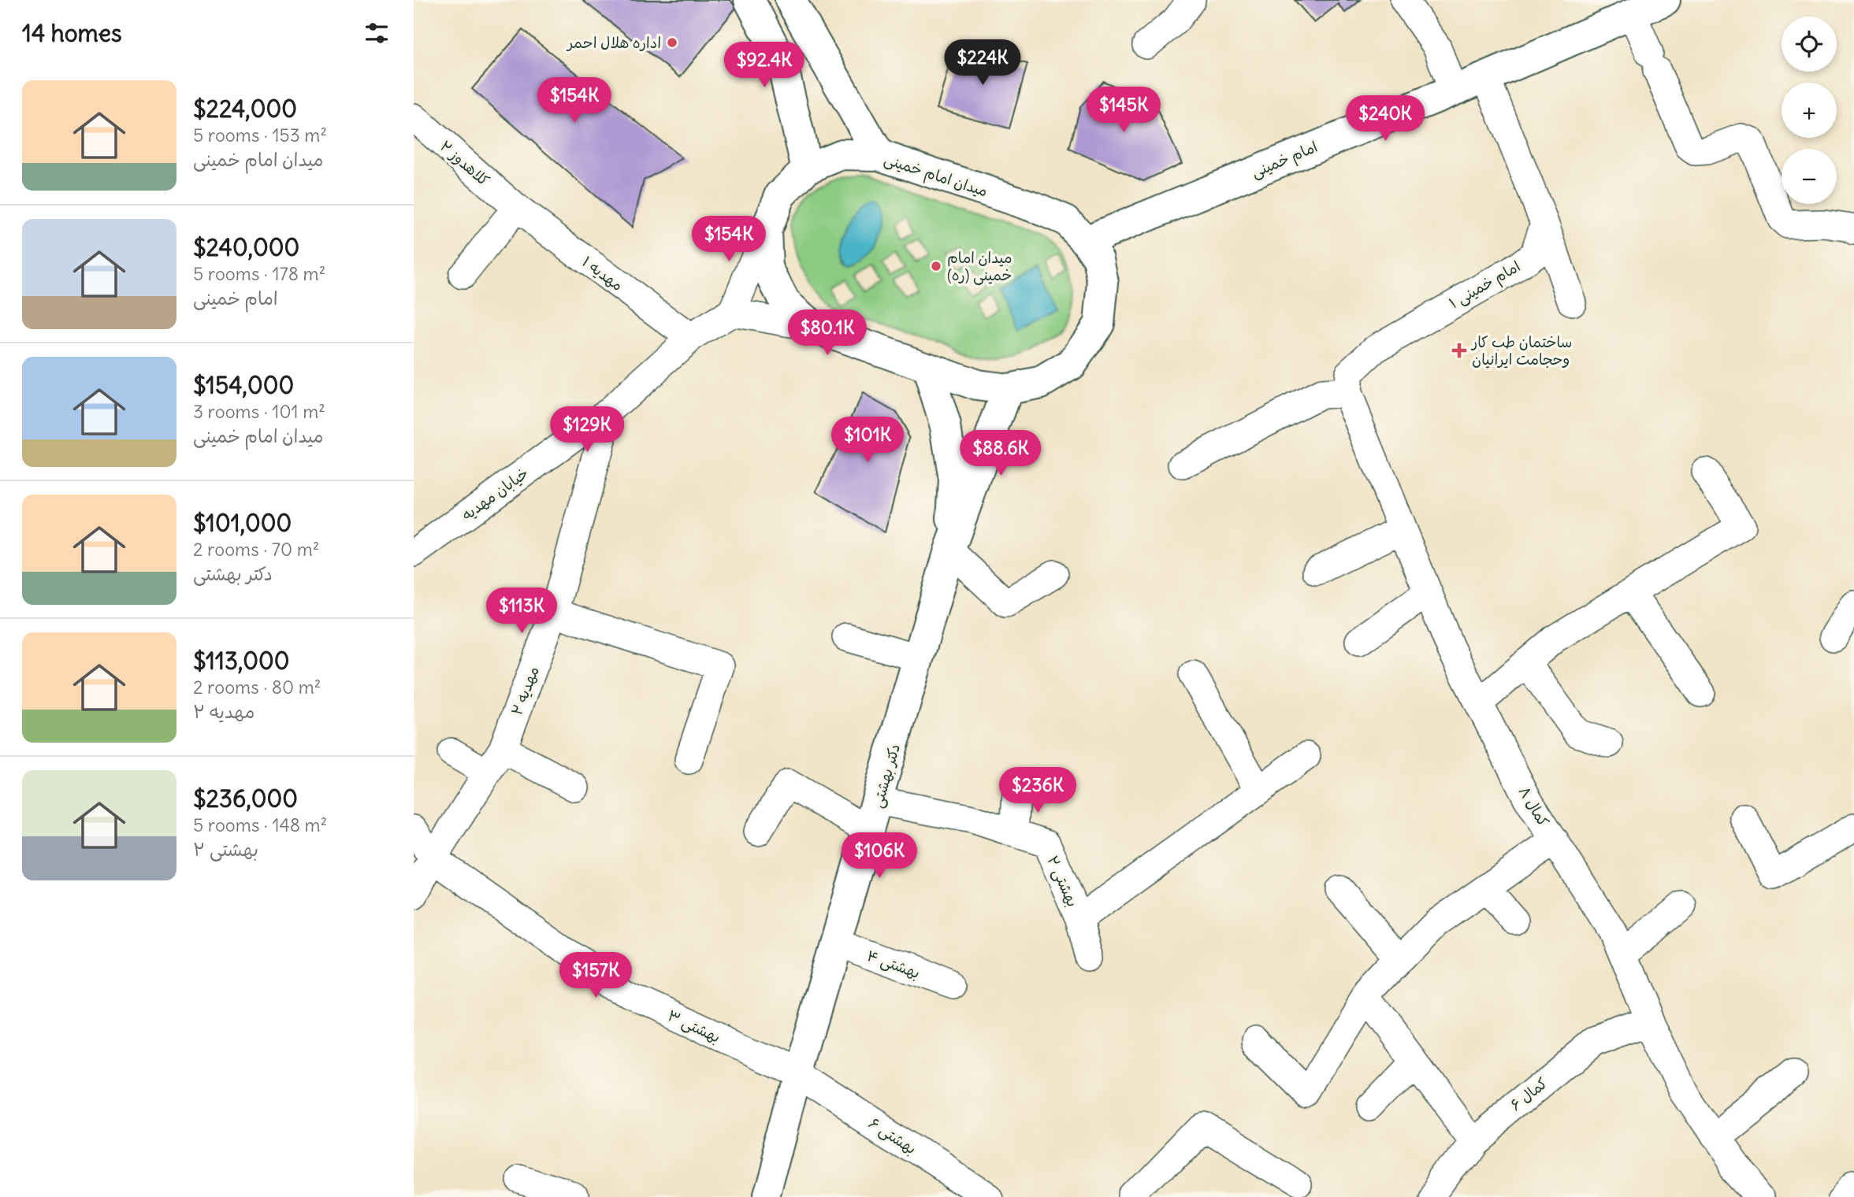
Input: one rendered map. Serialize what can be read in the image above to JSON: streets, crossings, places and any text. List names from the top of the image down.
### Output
{
  "streets": {
    "main road": ["امام خمینی", "میدان امام خمینی", "دکتر بهشتی"],
    "street": [
      "کلاهدوز ۲",
      "مهدیه ۱",
      "امام خمینی ۱",
      "خیابان مهدیه",
      "مهدیه ۲",
      "کمال ۸",
      "بهشتی ۲",
      "بهشتی ۴",
      "بهشتی ۳",
      "کمال ۶",
      "بهشتی ۶"
    ]
  },
  "crossings": [
    ["امام خمینی", "میدان امام خمینی"],
    ["کلاهدوز ۲", "مهدیه ۱"],
    ["میدان امام خمینی", "دکتر بهشتی"],
    ["مهدیه ۱", "خیابان مهدیه"],
    ["امام خمینی ۱", "کمال ۸"],
    ["خیابان مهدیه", "مهدیه ۲"],
    ["مهدیه ۲", "بهشتی ۳"],
    ["دکتر بهشتی", "بهشتی ۲"],
    ["دکتر بهشتی", "بهشتی ۴"],
    ["دکتر بهشتی", "بهشتی ۳"],
    ["دکتر بهشتی", "بهشتی ۶"],
    ["کمال ۸", "کمال ۶"],
    ["بهشتی ۳", "بهشتی ۶"]
  ],
  "places": {
    "other": ["اداره هلال احمر", "میدان امام خمینی (ره)"],
    "health": ["ساختمان طب کار و‌حجامت ایرانیان"]
  },
  "page": {
    "heading": "14 homes",
    "map_buttons": ["+", "−"],
    "price": [
      "$224K",
      "$92.4K",
      "$154K",
      "$145K",
      "$240K",
      "$154K",
      "$80.1K",
      "$129K",
      "$101K",
      "$88.6K",
      "$113K",
      "$236K",
      "$106K",
      "$157K"
    ],
    "list": [
      {
        "name": "$224,000",
        "note": "5 rooms · 153 m² · میدان امام خمینی"
      },
      {
        "name": "$240,000",
        "note": "5 rooms · 178 m² · امام خمینی"
      },
      {
        "name": "$154,000",
        "note": "3 rooms · 101 m² · میدان امام خمینی"
      },
      {
        "name": "$101,000",
        "note": "2 rooms · 70 m² · دکتر بهشتی"
      },
      {
        "name": "$113,000",
        "note": "2 rooms · 80 m² · مهدیه ۲"
      },
      {
        "name": "$236,000",
        "note": "5 rooms · 148 m² · بهشتی ۲"
      }
    ]
  }
}
